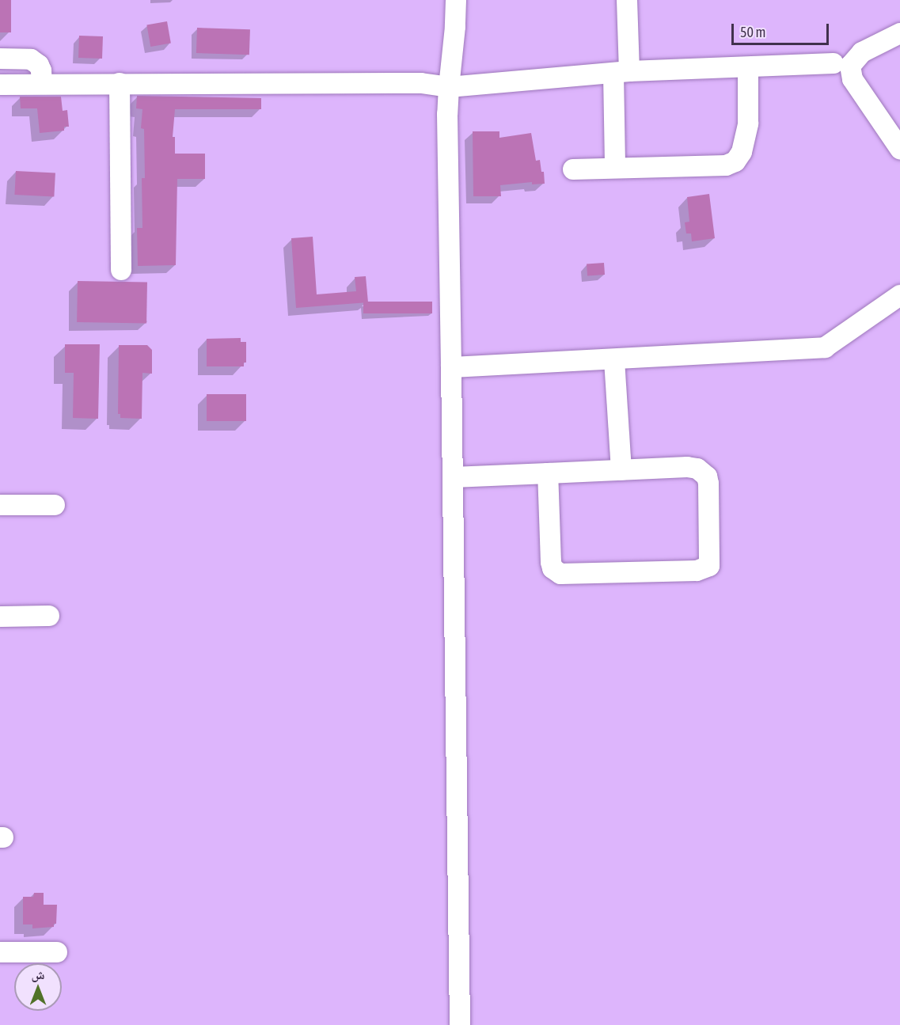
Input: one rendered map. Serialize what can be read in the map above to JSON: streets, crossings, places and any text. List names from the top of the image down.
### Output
{
  "scale_bar": "50 m",
  "north": "top"
}
